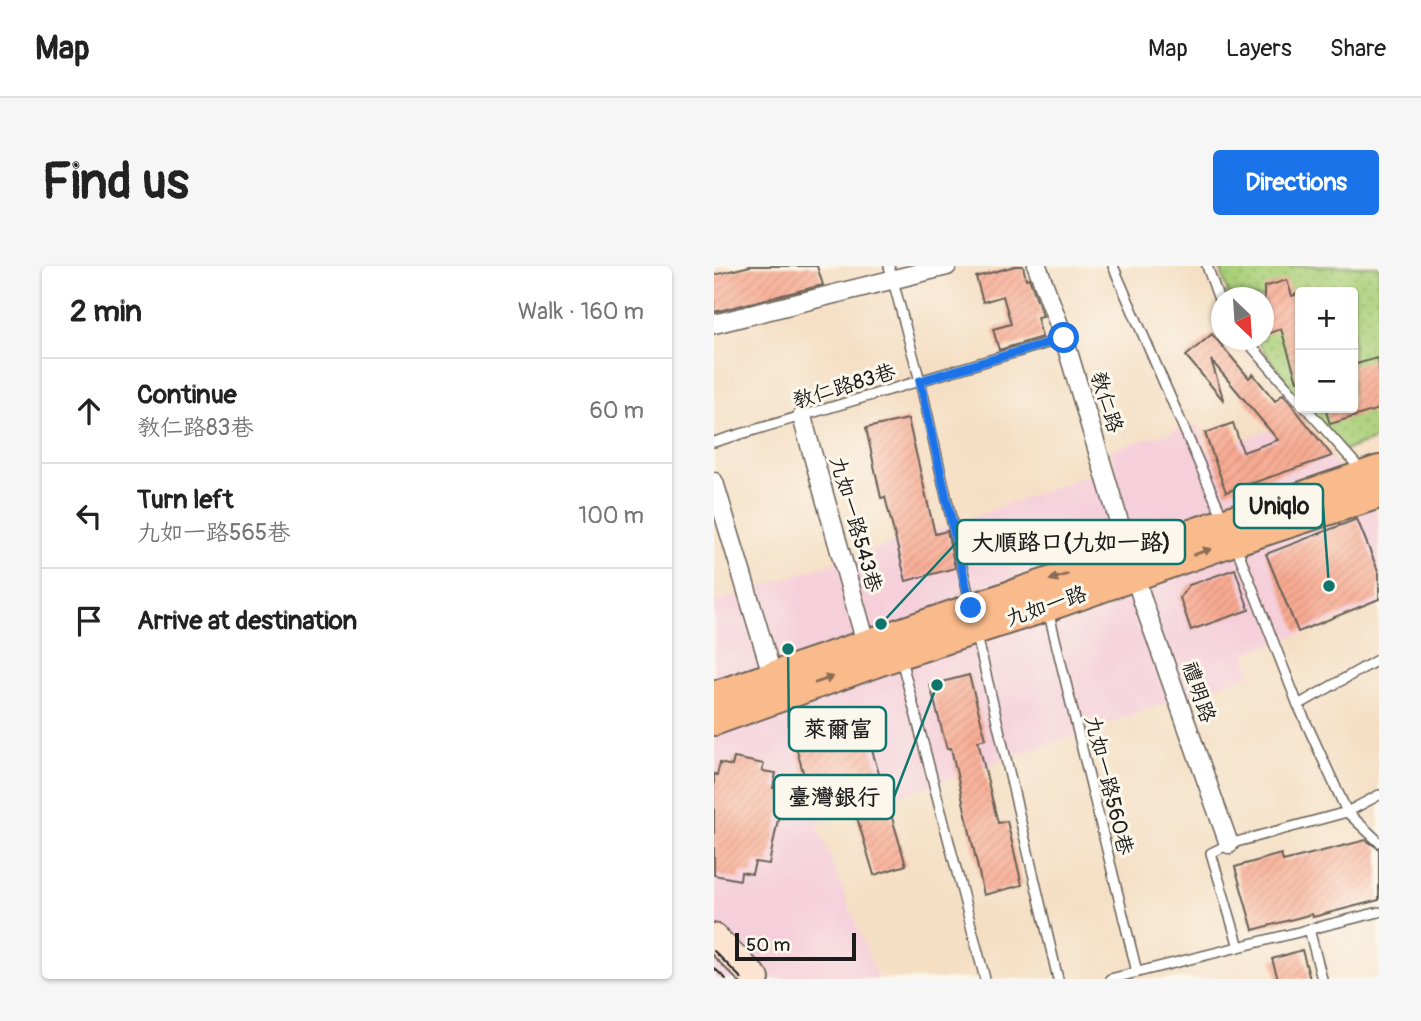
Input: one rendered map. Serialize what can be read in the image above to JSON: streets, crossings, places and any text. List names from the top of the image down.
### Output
{
  "streets": {
    "main road": ["九如一路"],
    "street": ["教仁路", "九如一路543巷", "禮明路"],
    "lane": ["教仁路83巷", "九如一路560巷"]
  },
  "crossings": [
    ["教仁路83巷", "教仁路"],
    ["教仁路83巷", "九如一路543巷"],
    ["教仁路", "九如一路"],
    ["教仁路", "禮明路"],
    ["九如一路543巷", "九如一路"],
    ["九如一路", "禮明路"],
    ["九如一路", "九如一路560巷"]
  ],
  "places": [
    "Uniqlo",
    "大順路口(九如一路)",
    "萊爾富",
    "臺灣銀行"
  ],
  "scale_bar": "50 m",
  "north": "bottom right",
  "page": {
    "header": "Map",
    "nav": ["Map", "Layers", "Share"],
    "buttons": "Directions",
    "title": "Find us",
    "heading": ["2 min", "Walk · 160 m"],
    "map_buttons": ["+", "−"],
    "list": [
      ["Continue", "教仁路83巷", "60 m"],
      ["Turn left", "九如一路565巷", "100 m"],
      "Arrive at destination"
    ],
    "scale": "50 m"
  }
}
